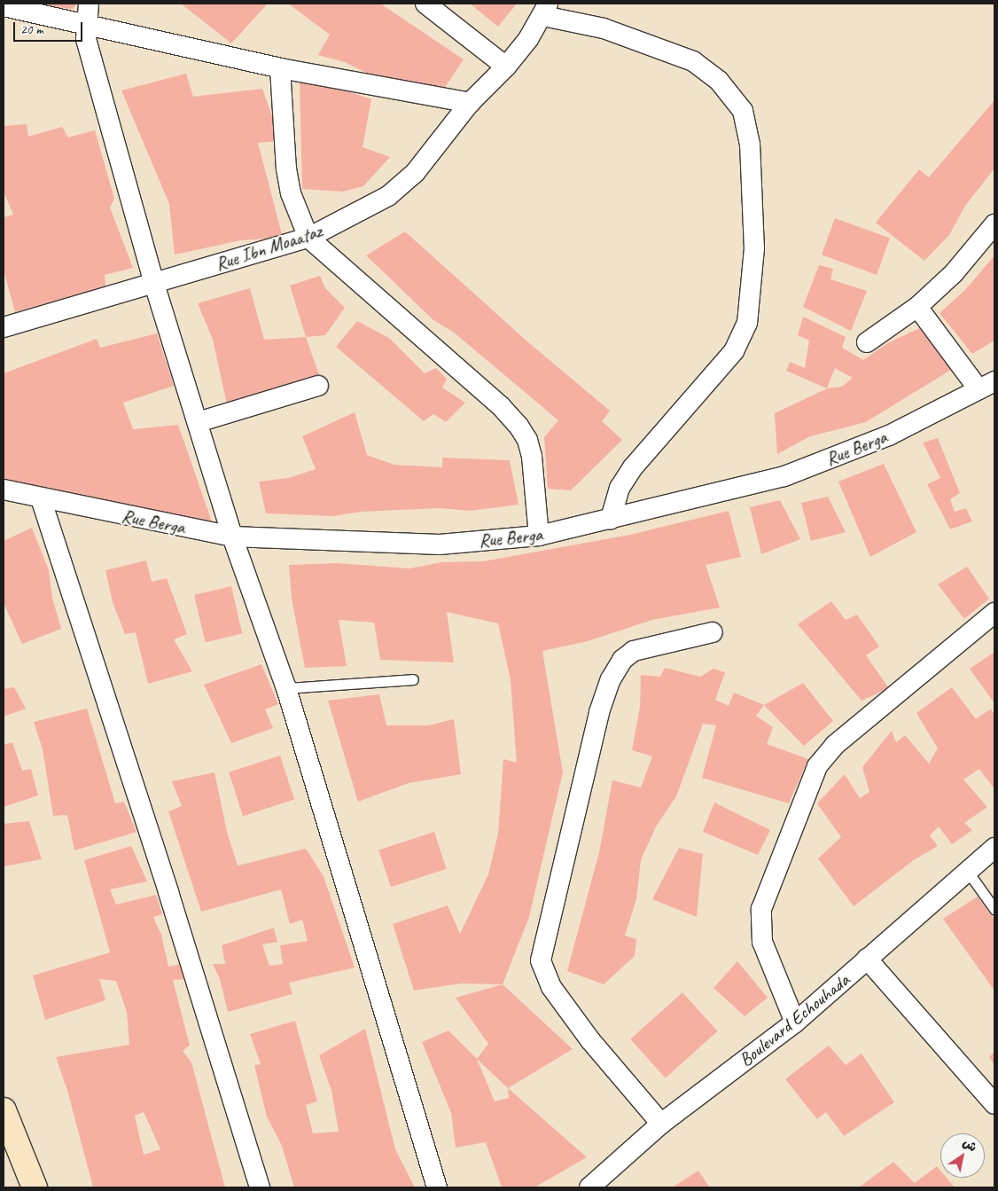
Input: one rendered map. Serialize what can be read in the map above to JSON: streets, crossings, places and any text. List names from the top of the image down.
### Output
{
  "streets": {
    "street": ["Rue Ibn Moaataz", "Rue Berga", "Boulevard Echouhada"]
  },
  "scale_bar": "20 m",
  "north": "top right"
}
